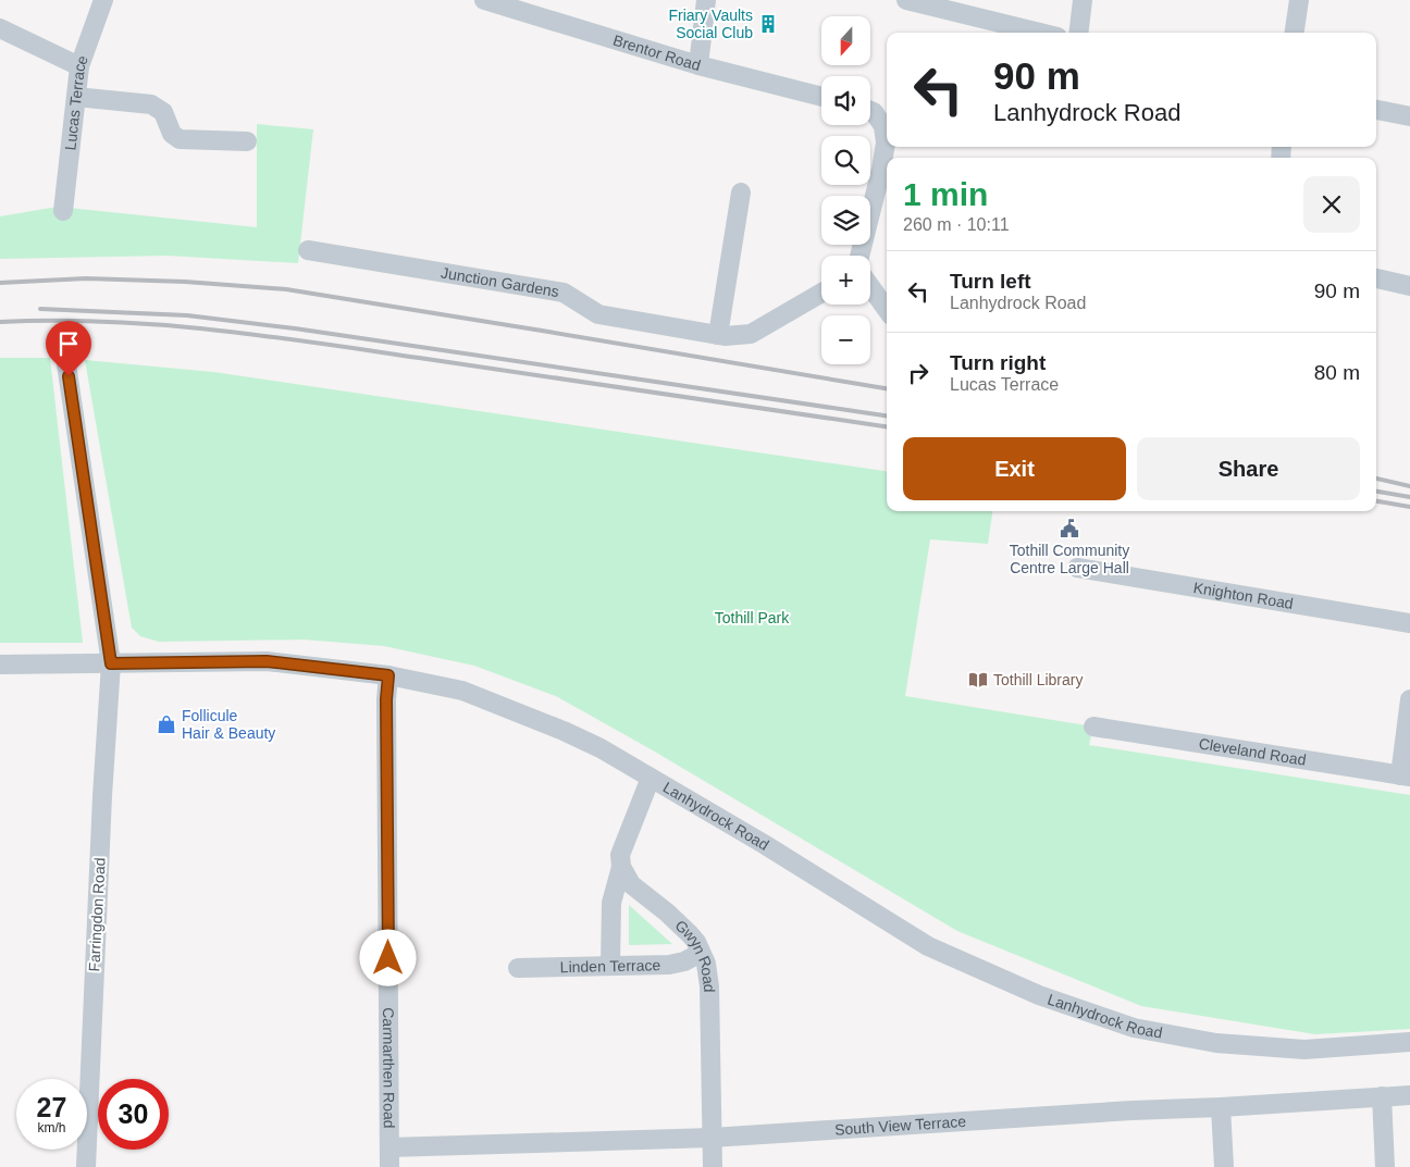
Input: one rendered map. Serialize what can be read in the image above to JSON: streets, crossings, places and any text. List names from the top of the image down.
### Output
{
  "streets": {
    "street": [
      "Brentor Road",
      "Lucas Terrace",
      "Junction Gardens",
      "Knighton Road",
      "Cleveland Road",
      "Lanhydrock Road",
      "Farringdon Road",
      "Gwyn Road",
      "Linden Terrace",
      "Carmarthen Road",
      "South View Terrace"
    ]
  },
  "crossings": [
    ["Lanhydrock Road", "Farringdon Road"],
    ["Lanhydrock Road", "Carmarthen Road"],
    ["Gwyn Road", "Linden Terrace"],
    ["Gwyn Road", "South View Terrace"],
    ["Carmarthen Road", "South View Terrace"]
  ],
  "parks": ["Tothill Park"],
  "places": {
    "building": ["Friary Vaults Social Club"],
    "public building": ["Tothill Community Centre Large Hall"],
    "library": ["Tothill Library"],
    "shop": ["Follicule Hair & Beauty"]
  },
  "north": "bottom",
  "page": {
    "map_buttons": ["+", "−"],
    "turn": ["90 m", "Lanhydrock Road"],
    "heading": ["1 min", "260 m · 10:11"],
    "list": [
      {
        "name": "Turn left",
        "note": "Lanhydrock Road",
        "value": "90 m"
      },
      {
        "name": "Turn right",
        "note": "Lucas Terrace",
        "value": "80 m"
      }
    ],
    "buttons": ["Exit", "Share"],
    "speed": "27 km/h",
    "limit": "30"
  }
}
